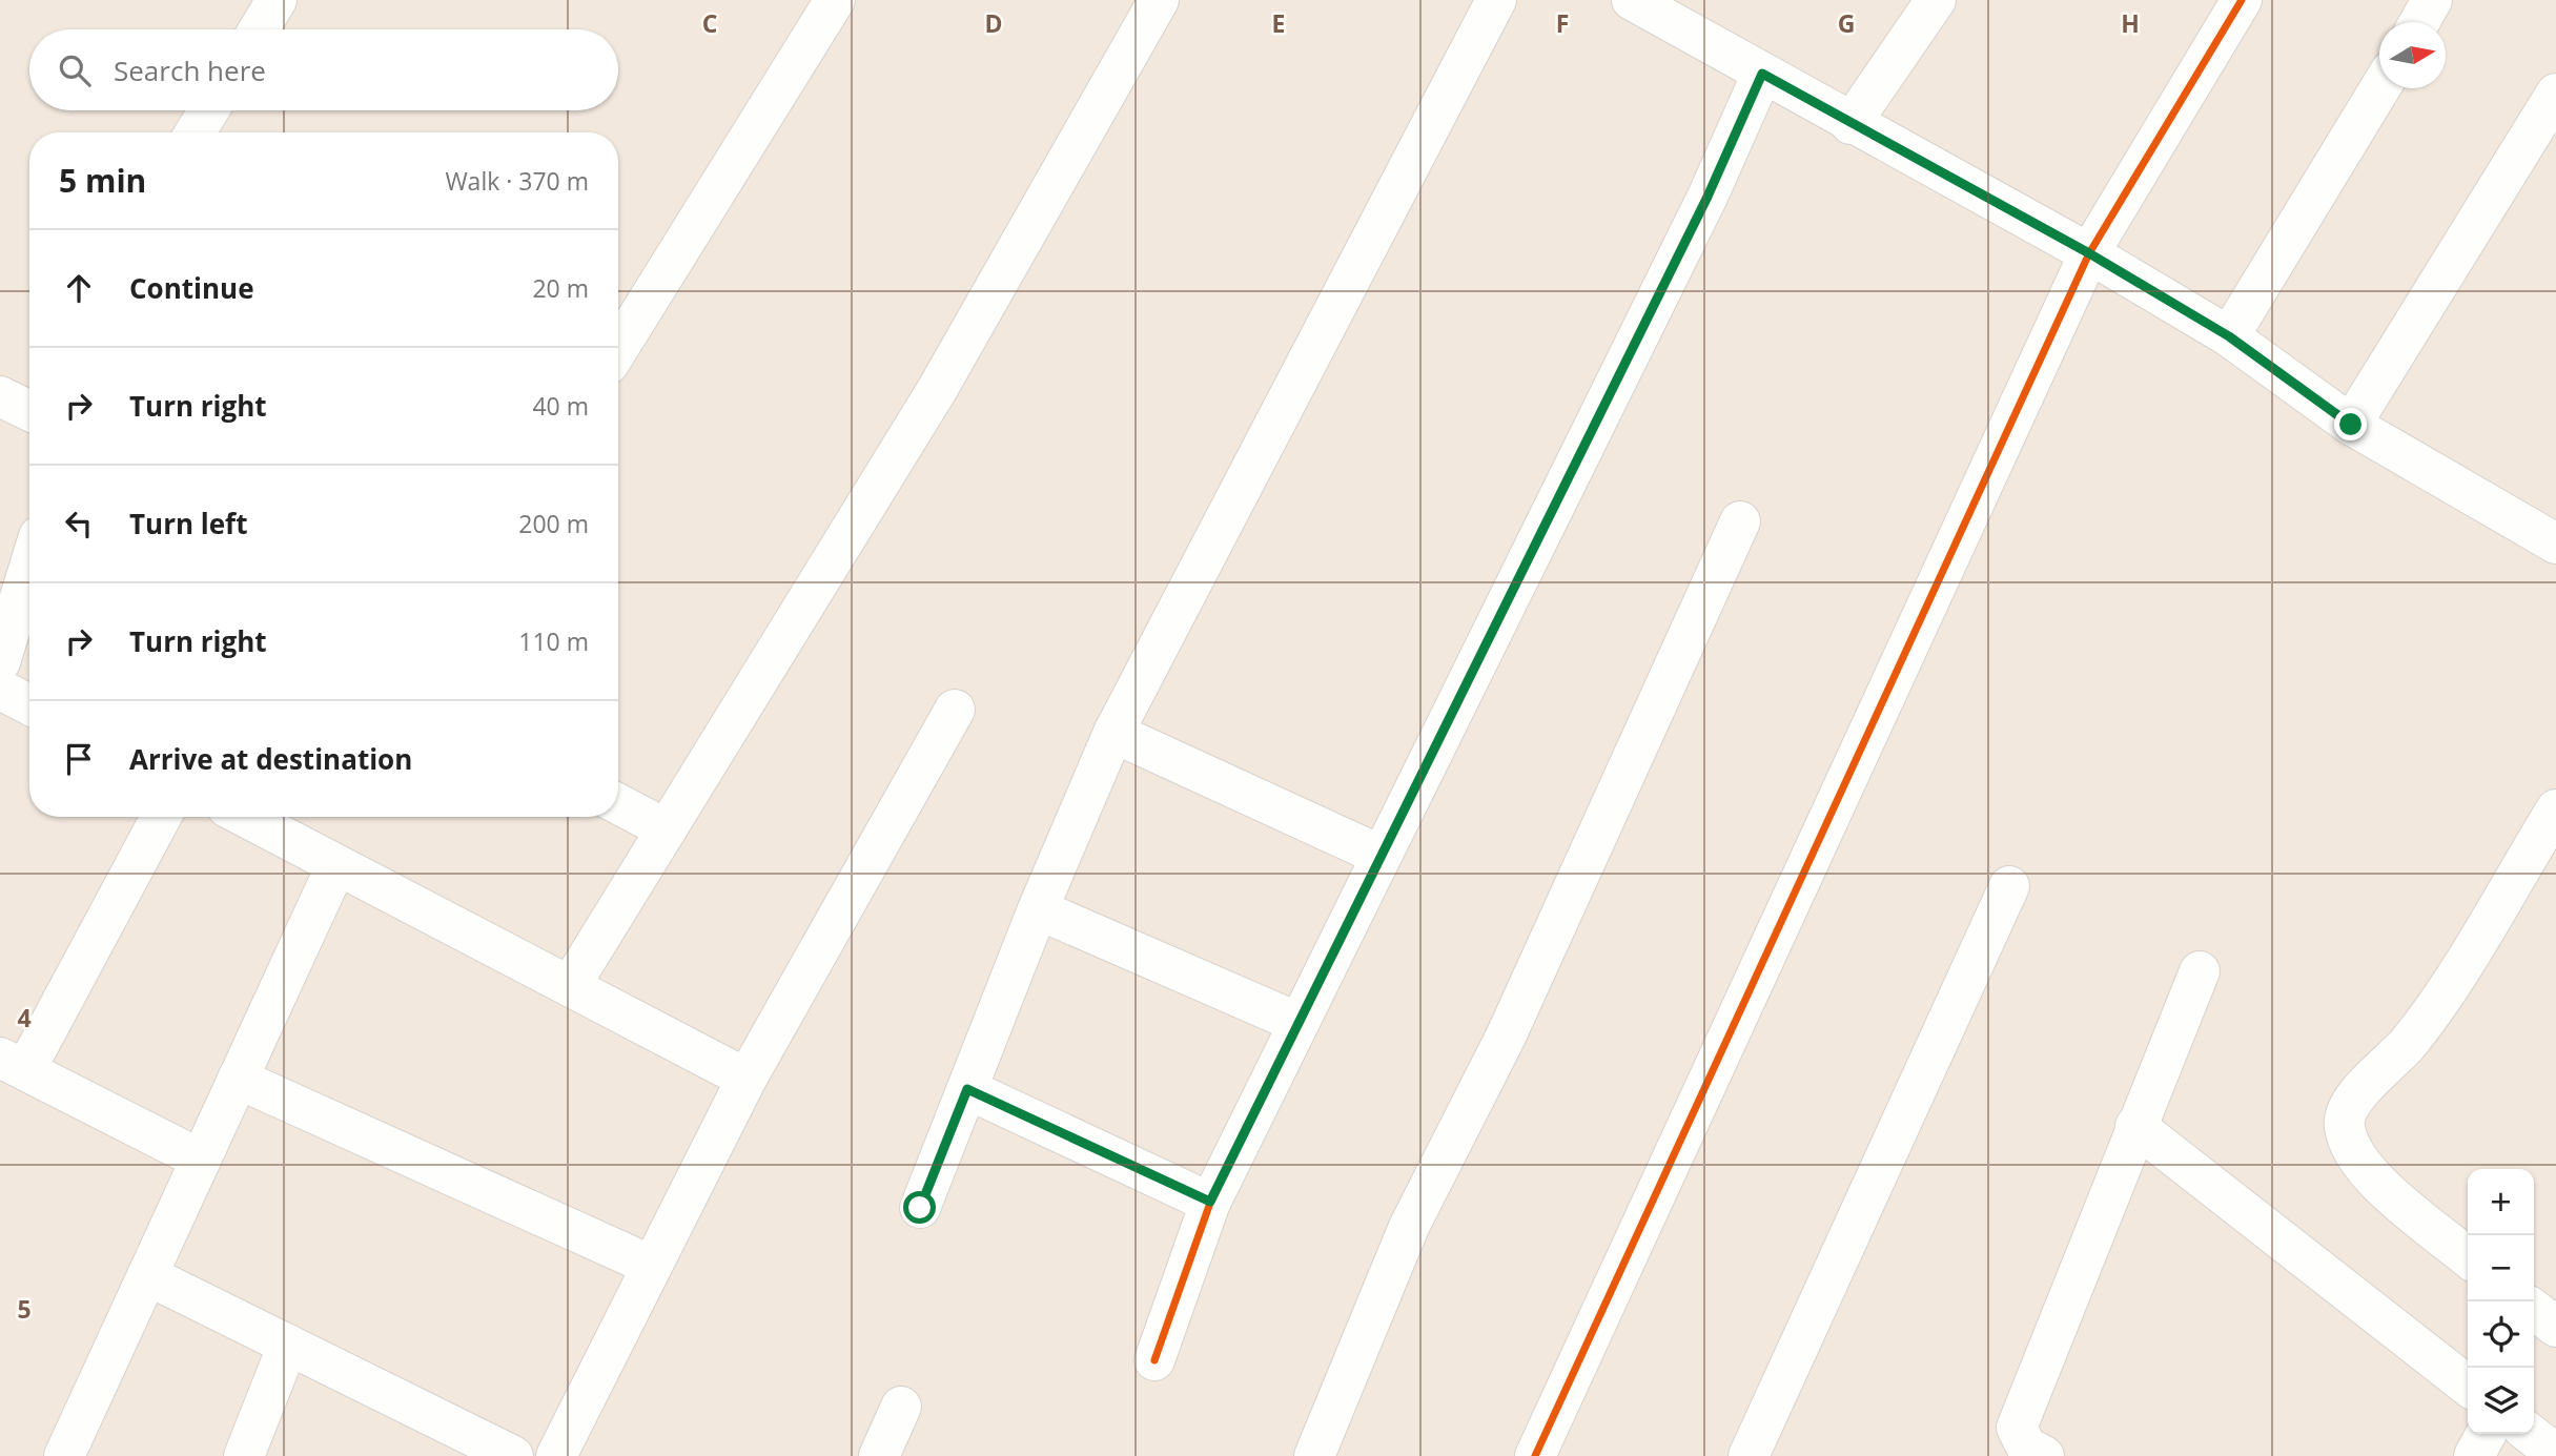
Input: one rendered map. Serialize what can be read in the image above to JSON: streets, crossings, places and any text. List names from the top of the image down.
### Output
{
  "north": "right",
  "page": {
    "search": "Search here",
    "heading": ["5 min", "Walk · 370 m"],
    "list": [
      ["Continue", "20 m"],
      ["Turn right", "40 m"],
      ["Turn left", "200 m"],
      ["Turn right", "110 m"],
      "Arrive at destination"
    ],
    "map_buttons": ["+", "−"]
  },
  "grid": {
    "columns": [
      "C",
      "D",
      "E",
      "F",
      "G",
      "H"
    ],
    "rows": ["4", "5"]
  }
}
